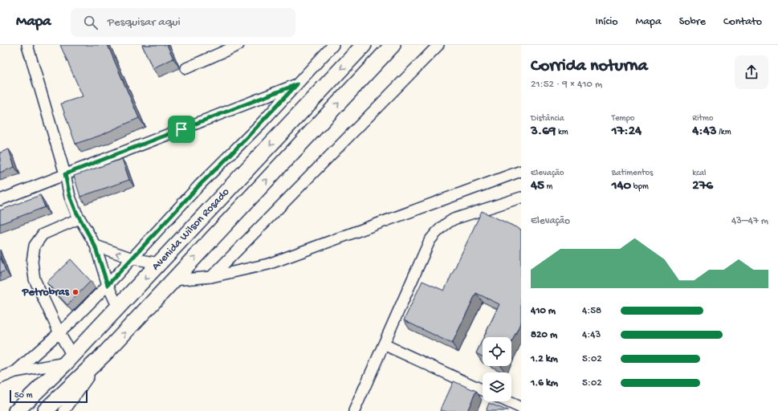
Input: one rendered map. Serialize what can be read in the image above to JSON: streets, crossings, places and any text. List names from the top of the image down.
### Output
{
  "streets": {
    "highway": ["Avenida Wilson Rosado"]
  },
  "places": ["Petrobras"],
  "scale_bar": "50 m",
  "page": {
    "header": "Mapa",
    "search": "Pesquisar aqui",
    "nav": [
      "Início",
      "Mapa",
      "Sobre",
      "Contato"
    ],
    "heading": ["Corrida noturna", "21:52 · 9 × 410 m"],
    "stats": [
      ["Distância", "3.69 km"],
      ["Tempo", "17:24"],
      ["Ritmo", "4:43 /km"],
      ["Elevação", "45 m"],
      ["Batimentos", "140 bpm"],
      ["kcal", "276"]
    ],
    "chart": ["Elevação", "43–47 m"],
    "list": [
      {
        "name": "410 m",
        "note": "4:58"
      },
      {
        "name": "820 m",
        "note": "4:43"
      },
      {
        "name": "1.2 km",
        "note": "5:02"
      },
      {
        "name": "1.6 km",
        "note": "5:02"
      }
    ],
    "scale": "50 m"
  }
}
